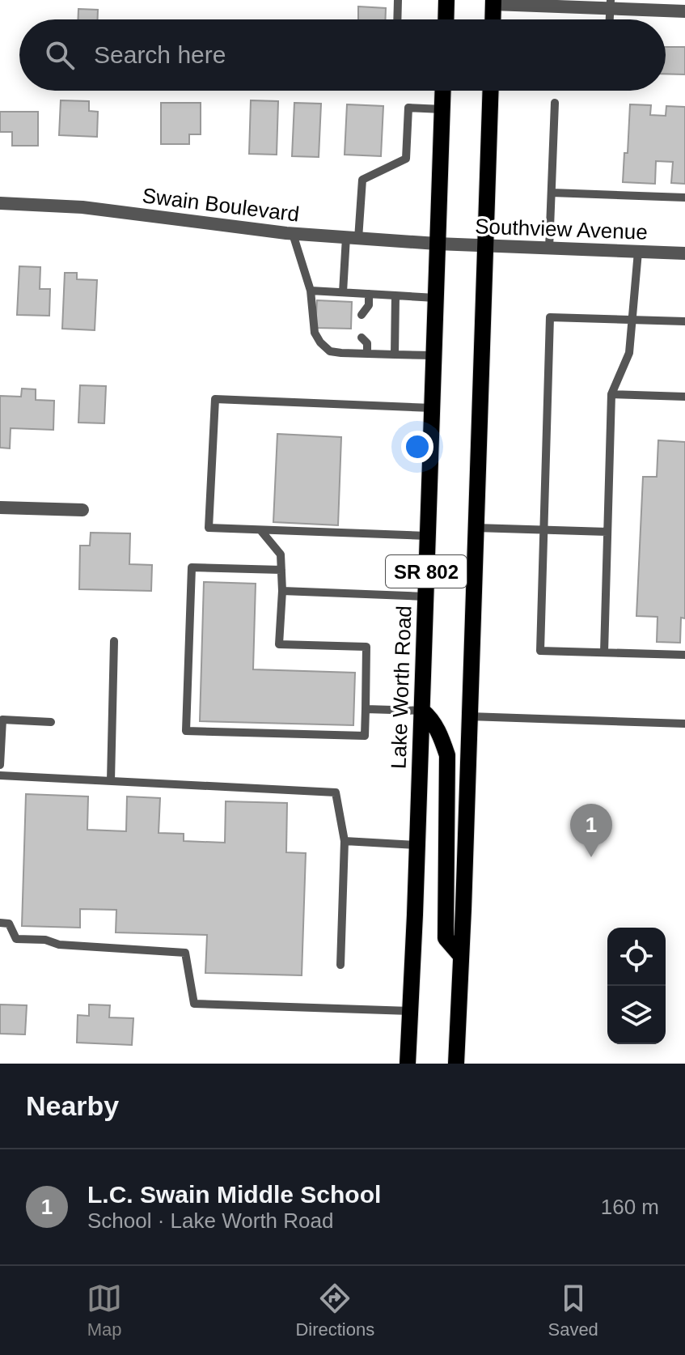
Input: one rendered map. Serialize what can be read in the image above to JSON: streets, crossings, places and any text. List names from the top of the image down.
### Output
{
  "streets": {
    "main road": ["SR 802", "Lake Worth Road"],
    "street": ["Swain Boulevard", "Southview Avenue"]
  },
  "crossings": [
    ["Swain Boulevard", "Southview Avenue"],
    ["Swain Boulevard", "Lake Worth Road"],
    ["Southview Avenue", "SR 802"],
    ["Southview Avenue", "Lake Worth Road"]
  ],
  "page": {
    "search": "Search here",
    "pins": "1",
    "heading": "Nearby",
    "list": [
      {
        "mark": "1",
        "name": "L.C. Swain Middle School",
        "note": "School · Lake Worth Road",
        "value": "160 m"
      }
    ],
    "nav": ["Map", "Directions", "Saved"]
  }
}
